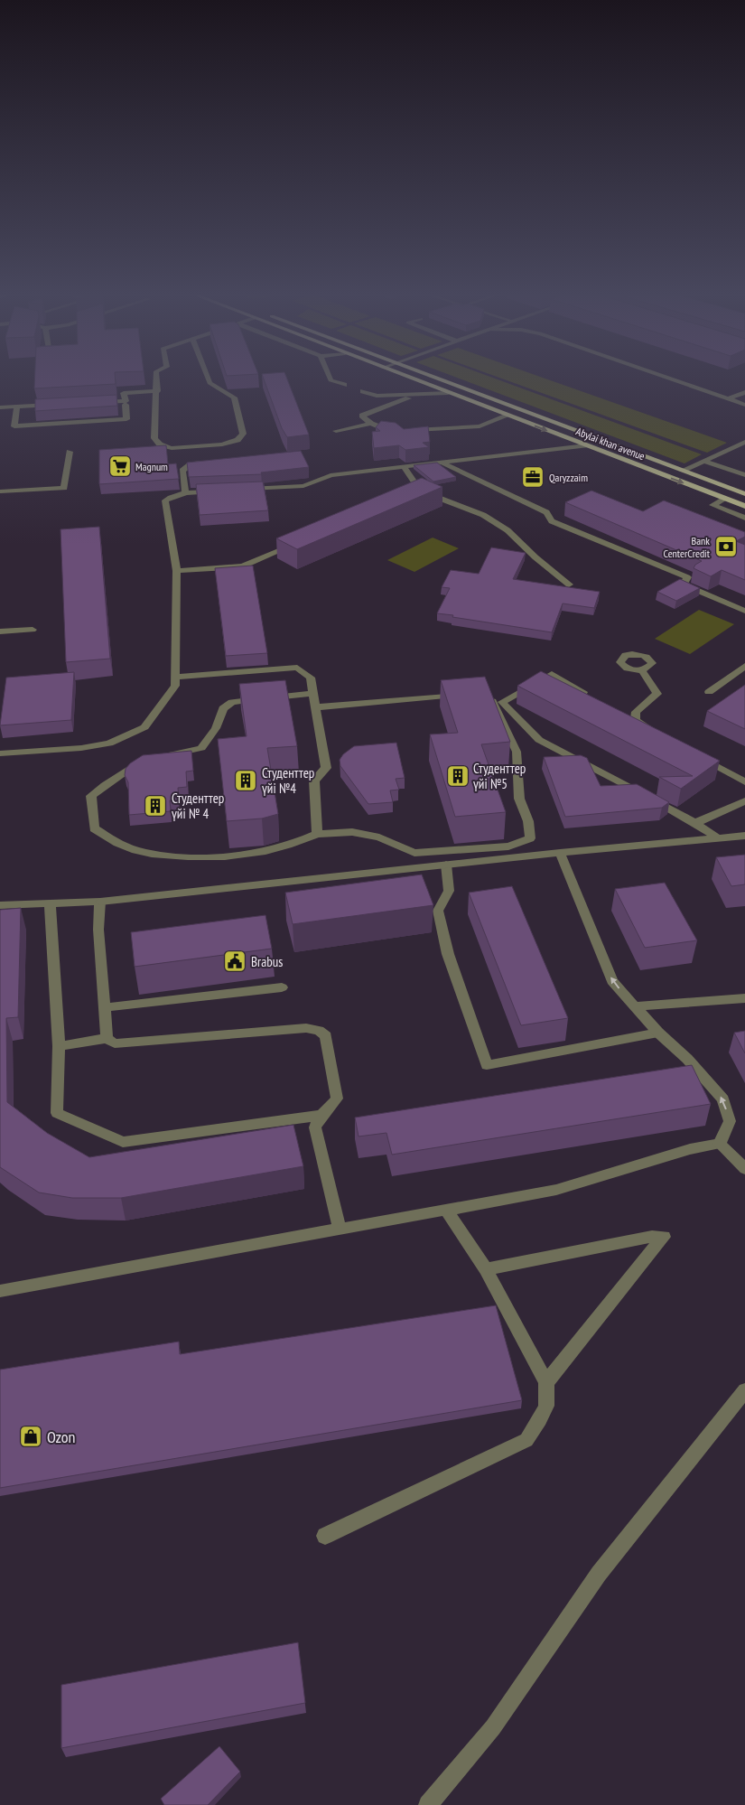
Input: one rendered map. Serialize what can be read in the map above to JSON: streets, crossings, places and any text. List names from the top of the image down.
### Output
{
  "streets": {
    "main road": ["Abylai khan avenue"]
  },
  "places": {
    "supermarket": ["Magnum"],
    "office": ["Qaryzzaim"],
    "bank": ["Bank CenterCredit"],
    "building": ["Студенттер үйі №5", "Студенттер үйі №4", "Студенттер үйі № 4"],
    "public building": ["Brabus"],
    "shop": ["Ozon"]
  }
}
